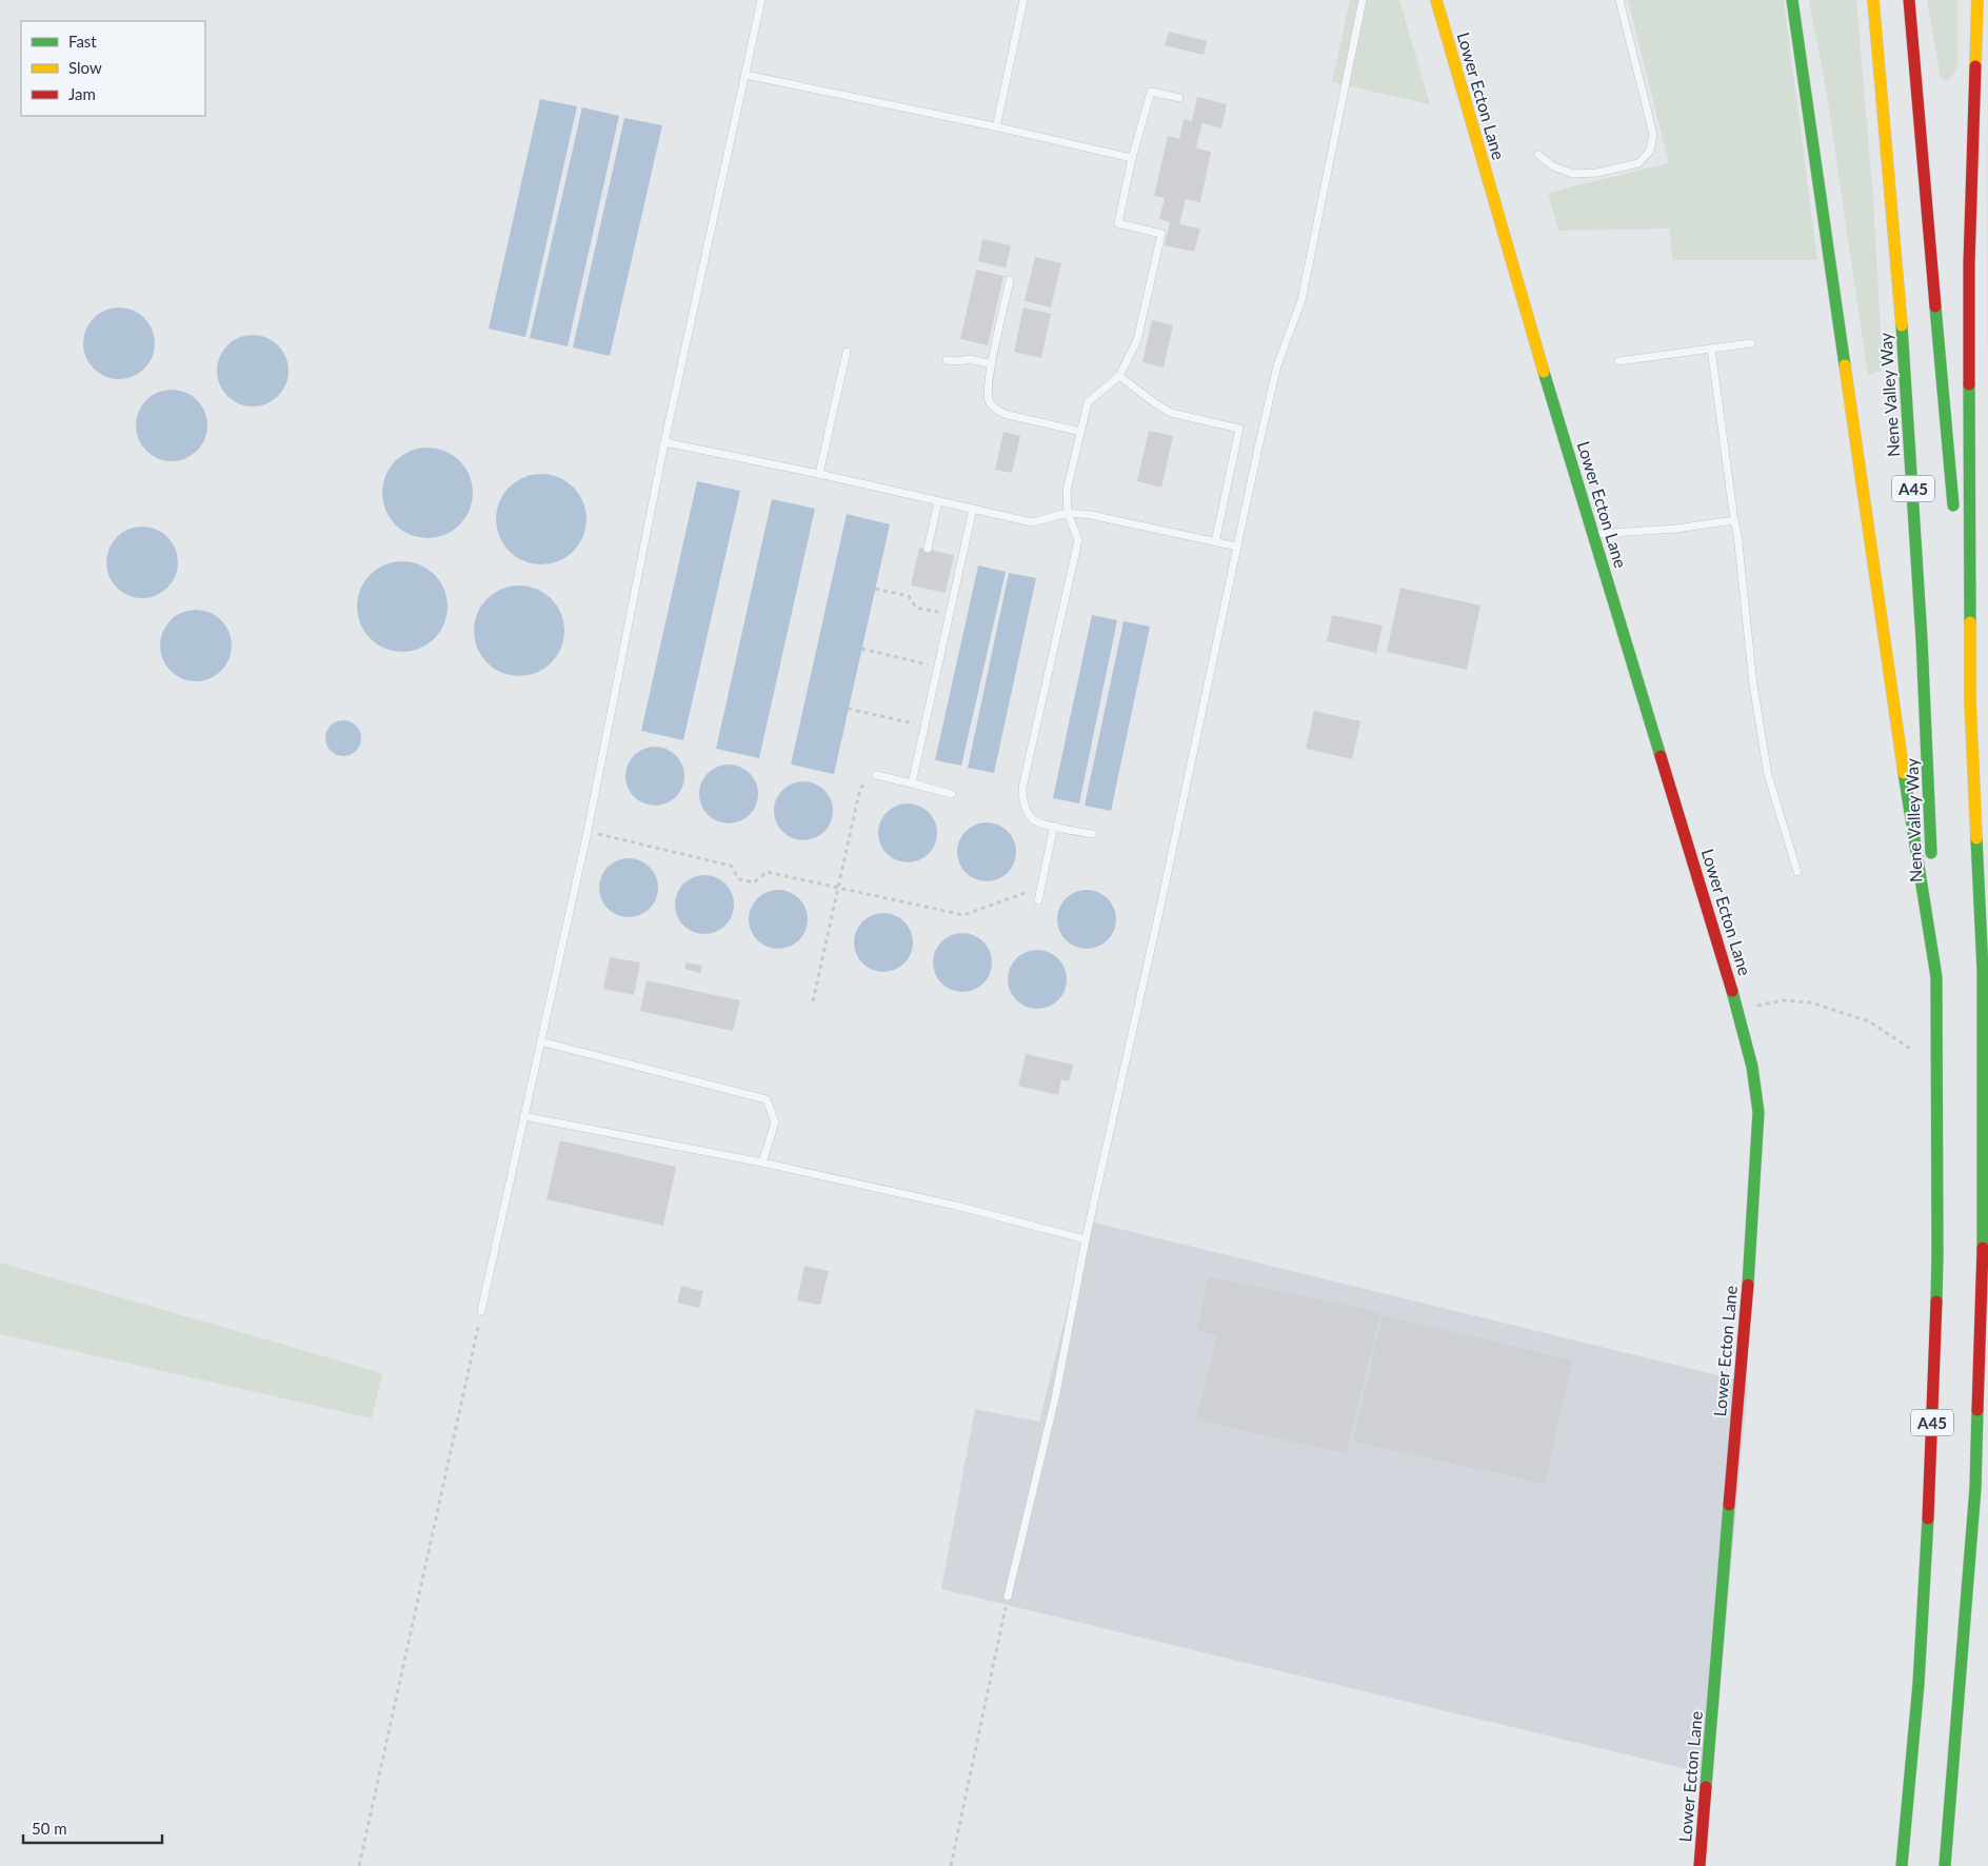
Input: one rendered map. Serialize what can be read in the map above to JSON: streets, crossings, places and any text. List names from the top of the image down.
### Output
{
  "streets": {
    "main road": ["Lower Ecton Lane", "Nene Valley Way", "A45"]
  },
  "crossings": [
    ["Nene Valley Way", "A45"]
  ],
  "legend": ["Fast", "Slow", "Jam"],
  "scale_bar": "50 m"
}
